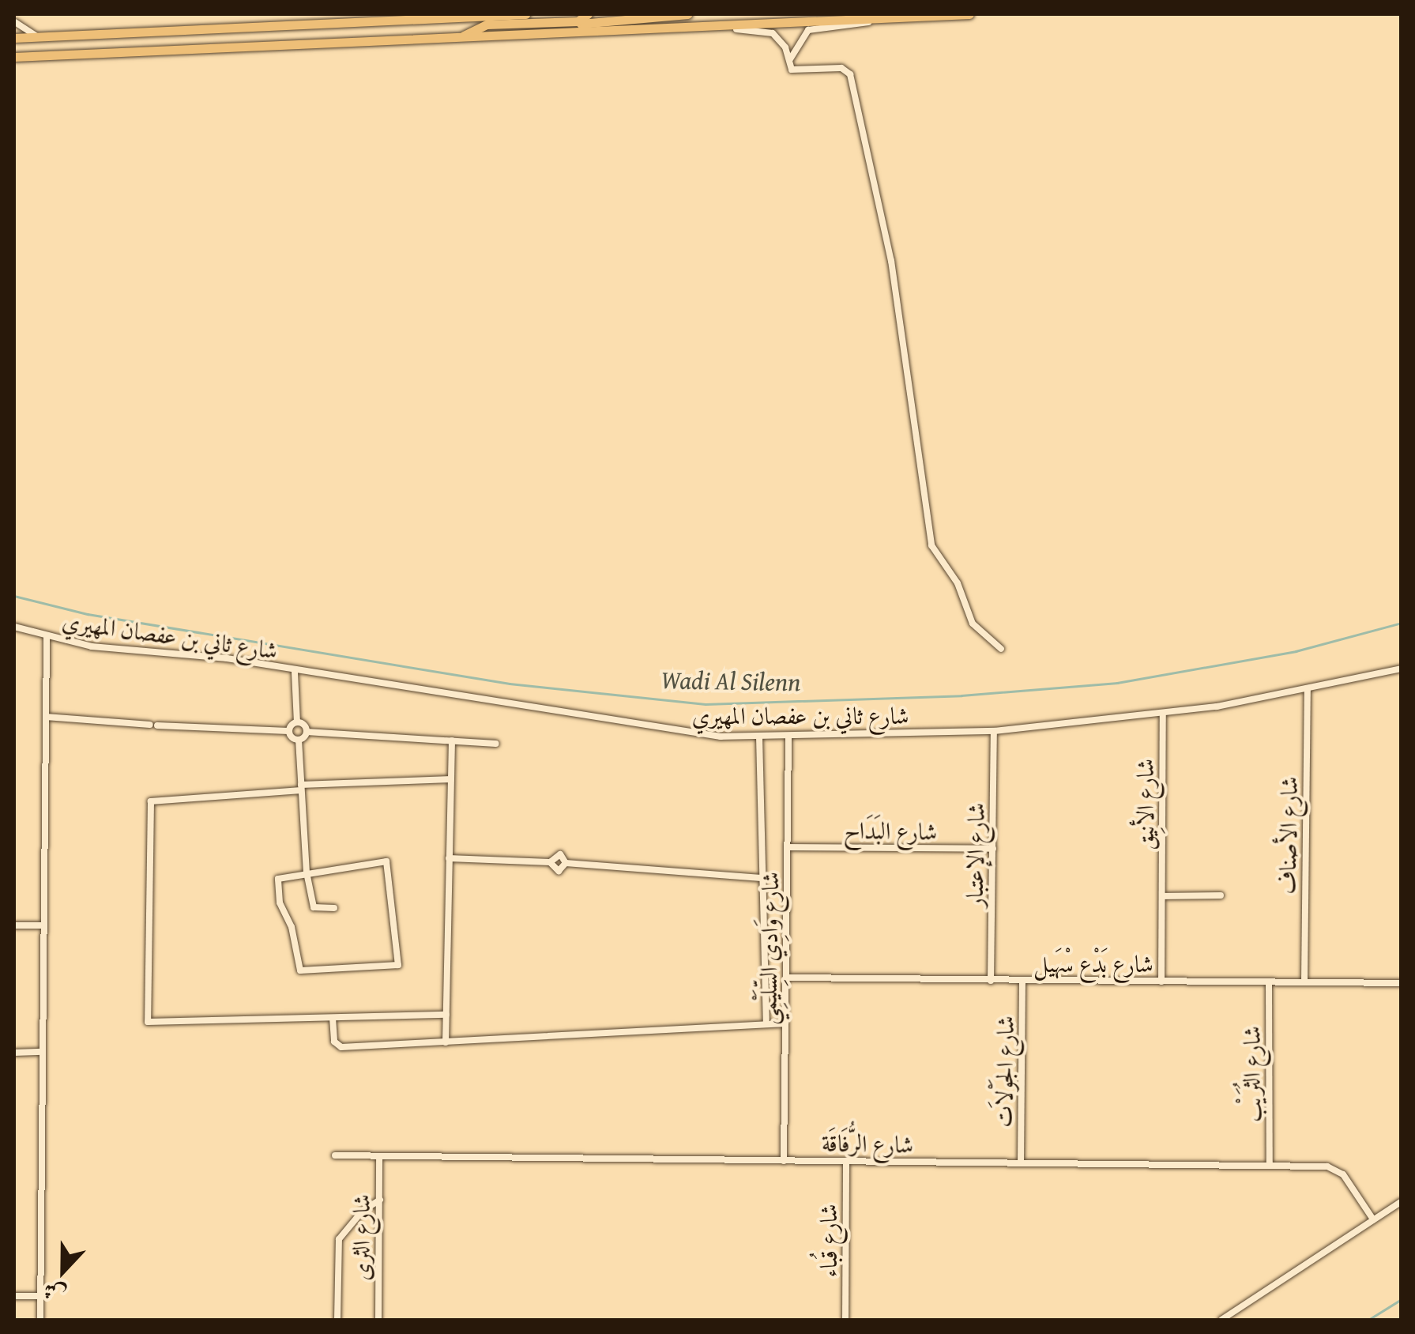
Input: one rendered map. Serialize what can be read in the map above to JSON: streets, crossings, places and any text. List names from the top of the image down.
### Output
{
  "streets": {
    "street": [
      "شارع ثاني بن عفصان المهيري",
      "شارع الأنِيق",
      "شارع البَدَاح",
      "شارع الأصناف",
      "شارع الإعتبار",
      "شارع وَادِي السِّلَيْمِي",
      "شارع بَدْع سْهَيل",
      "شارع الجَوْلاَت",
      "شارع الثُرَيْب",
      "شارع الرُّفَاقَة",
      "شارع الثرى",
      "شارع قُباء"
    ]
  },
  "crossings": [
    ["شارع ثاني بن عفصان المهيري", "شارع الأنِيق"],
    ["شارع ثاني بن عفصان المهيري", "شارع الأصناف"],
    ["شارع ثاني بن عفصان المهيري", "شارع الإعتبار"],
    ["شارع ثاني بن عفصان المهيري", "شارع وَادِي السِّلَيْمِي"],
    ["شارع الأنِيق", "شارع بَدْع سْهَيل"],
    ["شارع البَدَاح", "شارع الإعتبار"],
    ["شارع البَدَاح", "شارع وَادِي السِّلَيْمِي"],
    ["شارع الأصناف", "شارع بَدْع سْهَيل"],
    ["شارع الإعتبار", "شارع بَدْع سْهَيل"],
    ["شارع وَادِي السِّلَيْمِي", "شارع بَدْع سْهَيل"],
    ["شارع وَادِي السِّلَيْمِي", "شارع الرُّفَاقَة"],
    ["شارع بَدْع سْهَيل", "شارع الجَوْلاَت"],
    ["شارع بَدْع سْهَيل", "شارع الثُرَيْب"],
    ["شارع الجَوْلاَت", "شارع الرُّفَاقَة"],
    ["شارع الثُرَيْب", "شارع الرُّفَاقَة"],
    ["شارع الرُّفَاقَة", "شارع الثرى"],
    ["شارع الرُّفَاقَة", "شارع قُباء"]
  ],
  "water": ["Wadi Al Silenn"],
  "north": "bottom"
}
